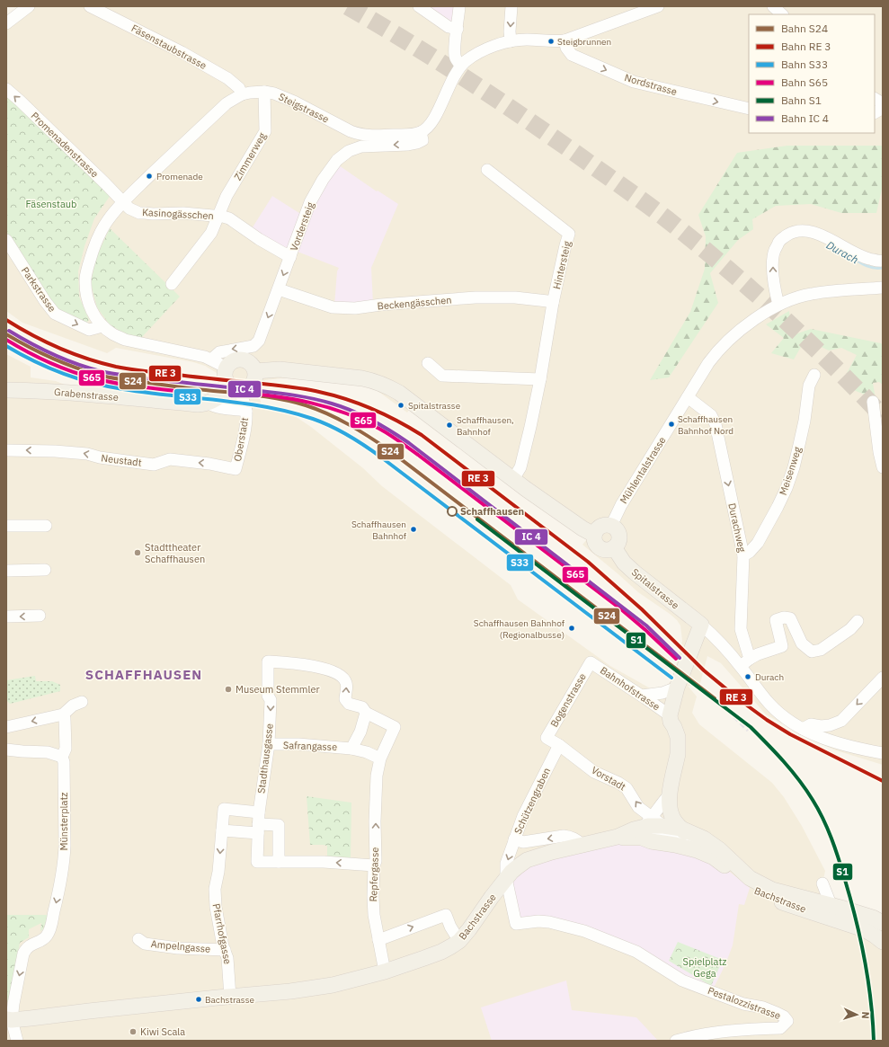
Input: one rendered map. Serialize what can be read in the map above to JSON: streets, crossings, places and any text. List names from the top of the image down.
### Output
{
  "streets": {
    "main road": ["Grabenstrasse", "Spitalstrasse", "Bachstrasse"],
    "street": [
      "Fäsenstaubstrasse",
      "Nordstrasse",
      "Steigstrasse",
      "Promenadenstrasse",
      "Zimmerweg",
      "Kasinogässchen",
      "Vordersteig",
      "Hintersteig",
      "Parkstrasse",
      "Beckengässchen",
      "Oberstadt",
      "Neustadt",
      "Mühlentalstrasse",
      "Meisenweg",
      "Durachweg",
      "Bahnhofstrasse",
      "Bogenstrasse",
      "Safrangasse",
      "Stadthausgasse",
      "Vorstadt",
      "Schützengraben",
      "Münsterplatz",
      "Repfergasse",
      "Pfarrhofgasse",
      "Ampelngasse",
      "Pestalozzistrasse"
    ]
  },
  "crossings": [
    ["Fäsenstaubstrasse", "Steigstrasse"],
    ["Steigstrasse", "Promenadenstrasse"],
    ["Steigstrasse", "Zimmerweg"],
    ["Steigstrasse", "Kasinogässchen"],
    ["Steigstrasse", "Vordersteig"],
    ["Steigstrasse", "Parkstrasse"],
    ["Steigstrasse", "Grabenstrasse"],
    ["Steigstrasse", "Oberstadt"],
    ["Promenadenstrasse", "Kasinogässchen"],
    ["Zimmerweg", "Kasinogässchen"],
    ["Kasinogässchen", "Vordersteig"],
    ["Vordersteig", "Beckengässchen"],
    ["Hintersteig", "Beckengässchen"],
    ["Grabenstrasse", "Oberstadt"],
    ["Oberstadt", "Neustadt"],
    ["Mühlentalstrasse", "Durachweg"],
    ["Mühlentalstrasse", "Spitalstrasse"],
    ["Meisenweg", "Durachweg"],
    ["Bahnhofstrasse", "Bogenstrasse"],
    ["Bogenstrasse", "Vorstadt"],
    ["Safrangasse", "Stadthausgasse"],
    ["Safrangasse", "Repfergasse"],
    ["Stadthausgasse", "Repfergasse"],
    ["Stadthausgasse", "Pfarrhofgasse"],
    ["Vorstadt", "Schützengraben"],
    ["Vorstadt", "Bachstrasse"],
    ["Schützengraben", "Bachstrasse"],
    ["Schützengraben", "Pestalozzistrasse"],
    ["Münsterplatz", "Bachstrasse"],
    ["Repfergasse", "Bachstrasse"],
    ["Bachstrasse", "Pfarrhofgasse"],
    ["Bachstrasse", "Pestalozzistrasse"],
    ["Pfarrhofgasse", "Ampelngasse"]
  ],
  "one_way": [
    "Nordstrasse",
    "Promenadenstrasse",
    "Vordersteig",
    "Parkstrasse",
    "Neustadt",
    "Durachweg",
    "Vorstadt",
    "Münsterplatz",
    "Repfergasse",
    "Pfarrhofgasse"
  ],
  "districts": ["SCHAFFHAUSEN"],
  "water": ["Durach"],
  "parks": ["Fäsenstaub", "Spielplatz Gega"],
  "places": [
    "Steigbrunnen",
    "Promenade",
    "Spitalstrasse",
    "Schaffhausen Bahnhof Nord",
    "Schaffhausen, Bahnhof",
    "Schaffhausen",
    "Schaffhausen Bahnhof",
    "Stadttheater Schaffhausen",
    "Schaffhausen Bahnhof (Regionalbusse)",
    "Durach",
    "Museum Stemmler",
    "Bachstrasse",
    "Kiwi Scala"
  ],
  "lines": [
    "rail line S24",
    "rail line S65",
    "rail line S33",
    "rail line S1"
  ],
  "legend": [
    "Bahn S24",
    "Bahn RE 3",
    "Bahn S33",
    "Bahn S65",
    "Bahn S1",
    "Bahn IC 4"
  ],
  "north": "right"
}
